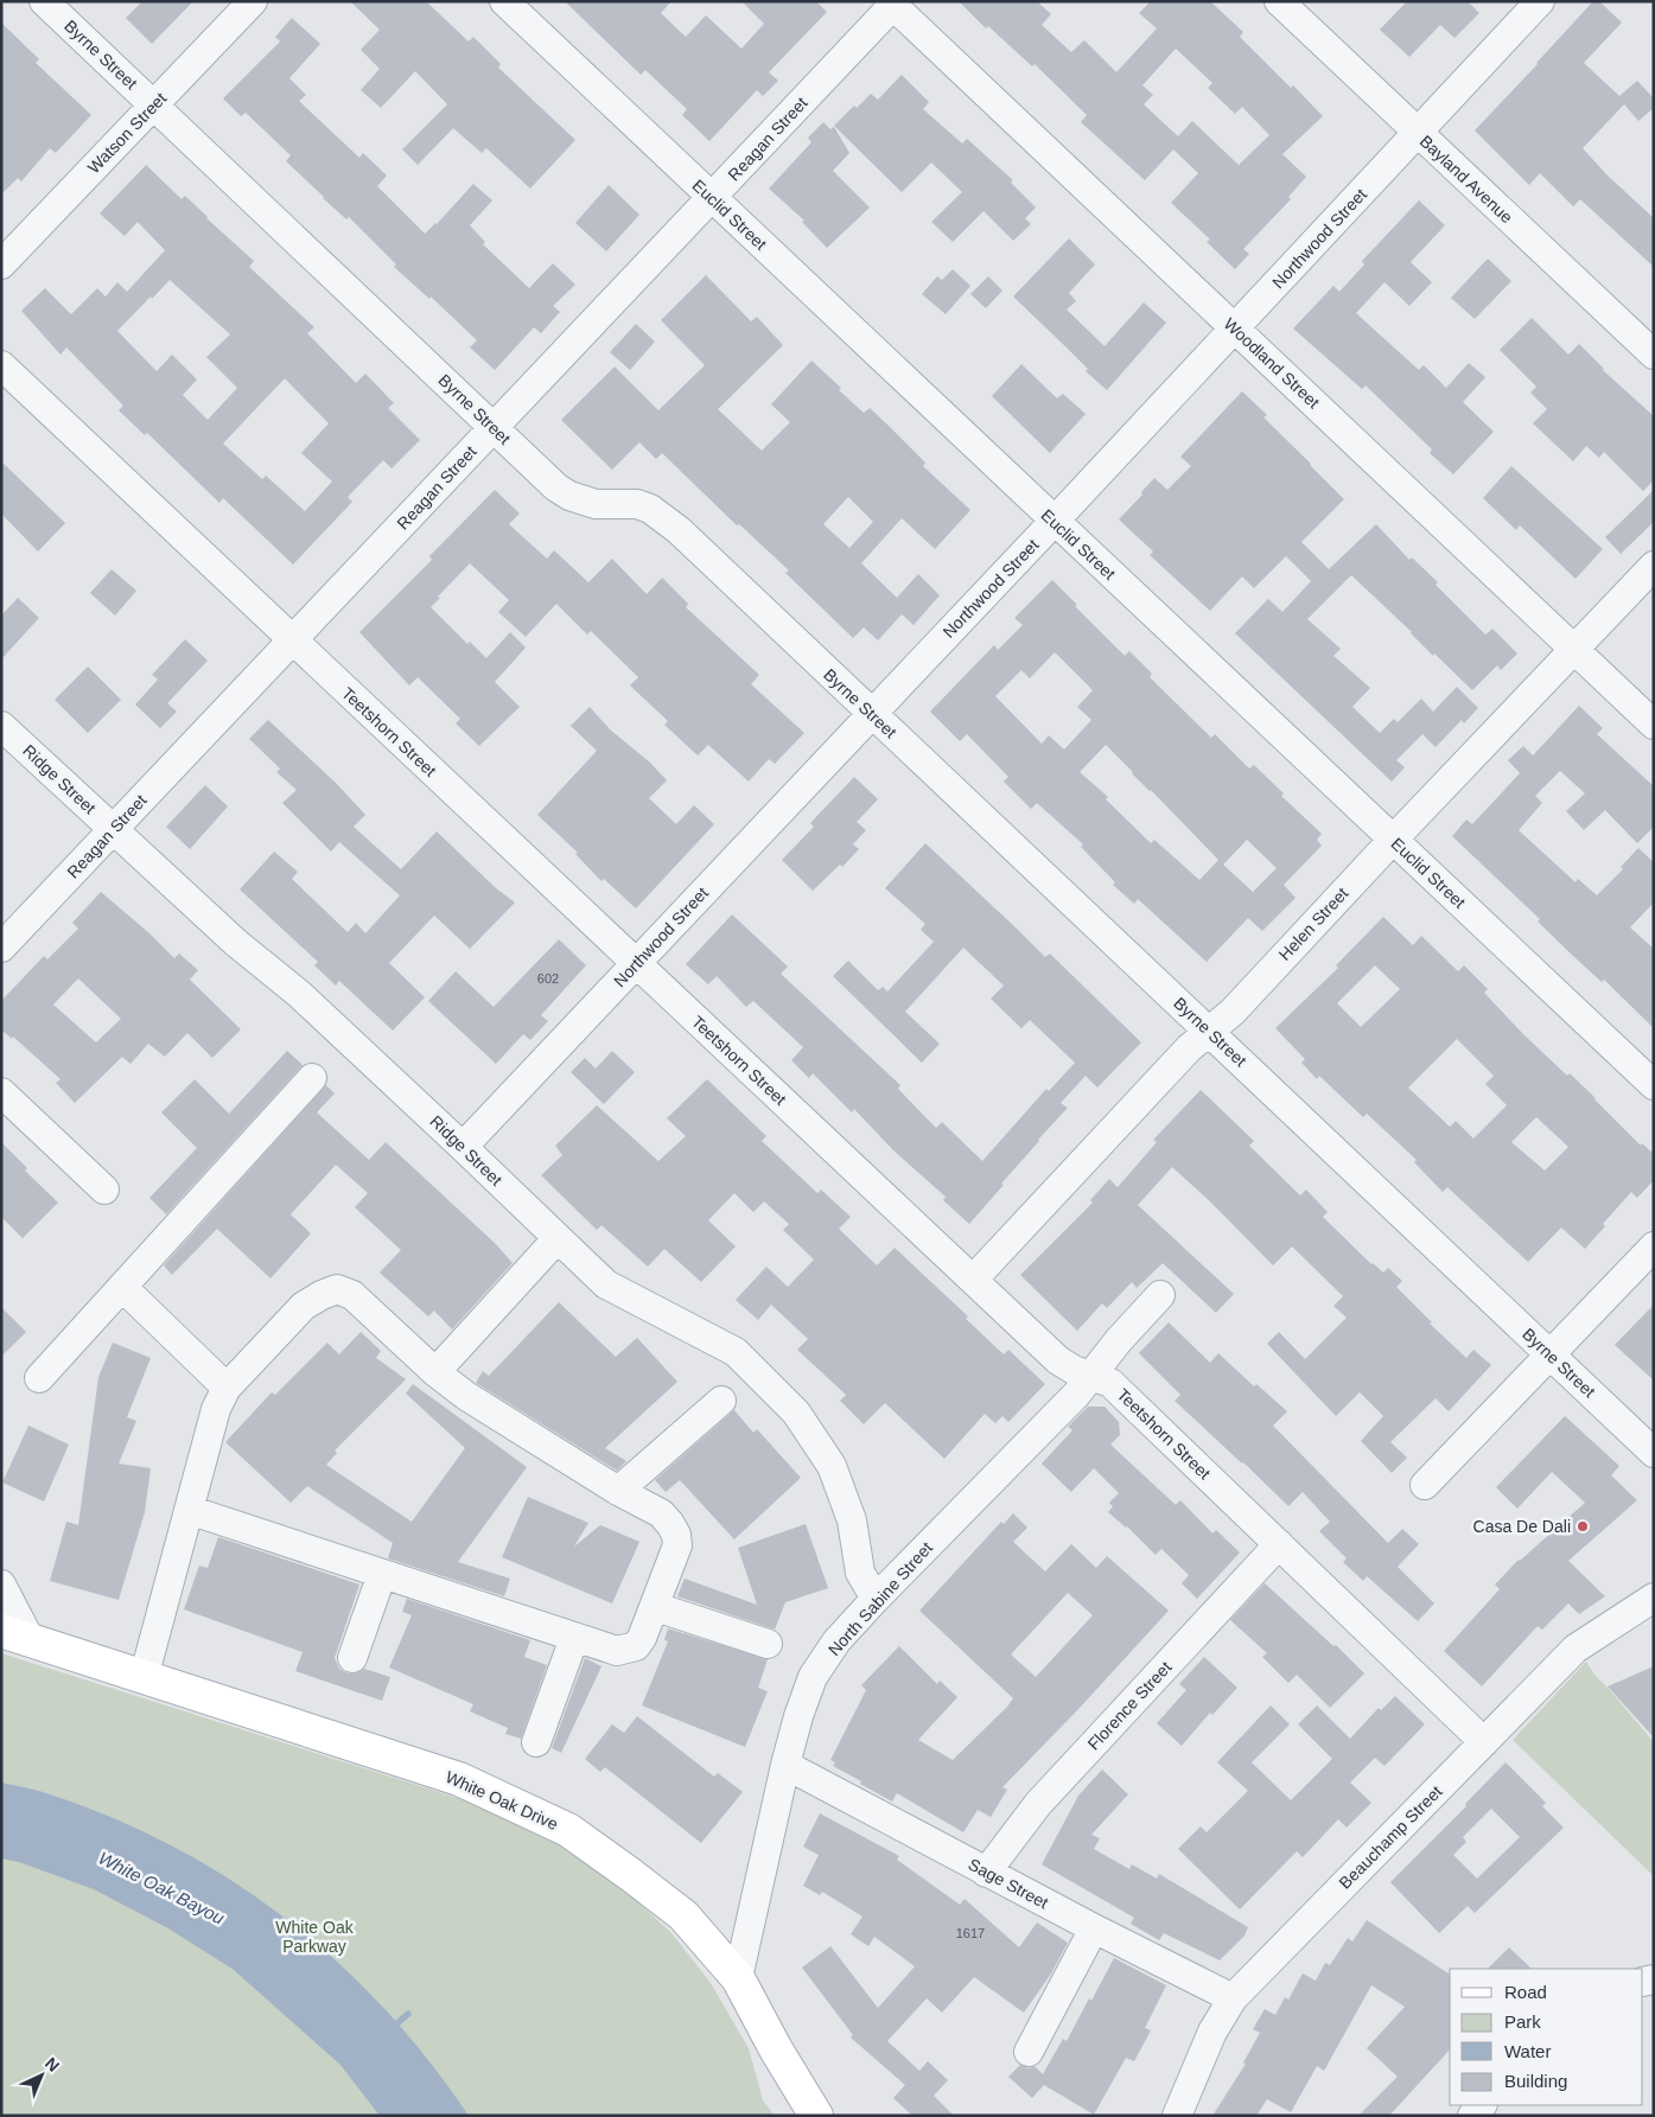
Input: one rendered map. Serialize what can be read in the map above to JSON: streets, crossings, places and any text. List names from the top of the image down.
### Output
{
  "streets": {
    "main road": ["White Oak Drive"],
    "street": [
      "Byrne Street",
      "Watson Street",
      "Reagan Street",
      "Bayland Avenue",
      "Euclid Street",
      "Northwood Street",
      "Woodland Street",
      "Teetshorn Street",
      "Ridge Street",
      "Helen Street",
      "North Sabine Street",
      "Florence Street",
      "Beauchamp Street",
      "Sage Street"
    ]
  },
  "crossings": [
    ["Byrne Street", "Watson Street"],
    ["Byrne Street", "Reagan Street"],
    ["Byrne Street", "Northwood Street"],
    ["Byrne Street", "Helen Street"],
    ["Reagan Street", "Euclid Street"],
    ["Reagan Street", "Woodland Street"],
    ["Reagan Street", "Teetshorn Street"],
    ["Reagan Street", "Ridge Street"],
    ["Bayland Avenue", "Northwood Street"],
    ["Euclid Street", "Northwood Street"],
    ["Euclid Street", "Helen Street"],
    ["Northwood Street", "Woodland Street"],
    ["Northwood Street", "Teetshorn Street"],
    ["Northwood Street", "Ridge Street"],
    ["Woodland Street", "Helen Street"],
    ["Teetshorn Street", "Helen Street"],
    ["Teetshorn Street", "North Sabine Street"],
    ["Teetshorn Street", "Florence Street"],
    ["Teetshorn Street", "Beauchamp Street"],
    ["Ridge Street", "North Sabine Street"],
    ["North Sabine Street", "White Oak Drive"],
    ["North Sabine Street", "Sage Street"],
    ["Florence Street", "Sage Street"],
    ["Beauchamp Street", "Sage Street"]
  ],
  "water": ["White Oak Bayou"],
  "parks": ["White Oak Parkway"],
  "places": ["Casa De Dali"],
  "house_numbers": ["602", "1617"],
  "legend": [
    "Road",
    "Park",
    "Water",
    "Building"
  ],
  "north": "top right"
}
